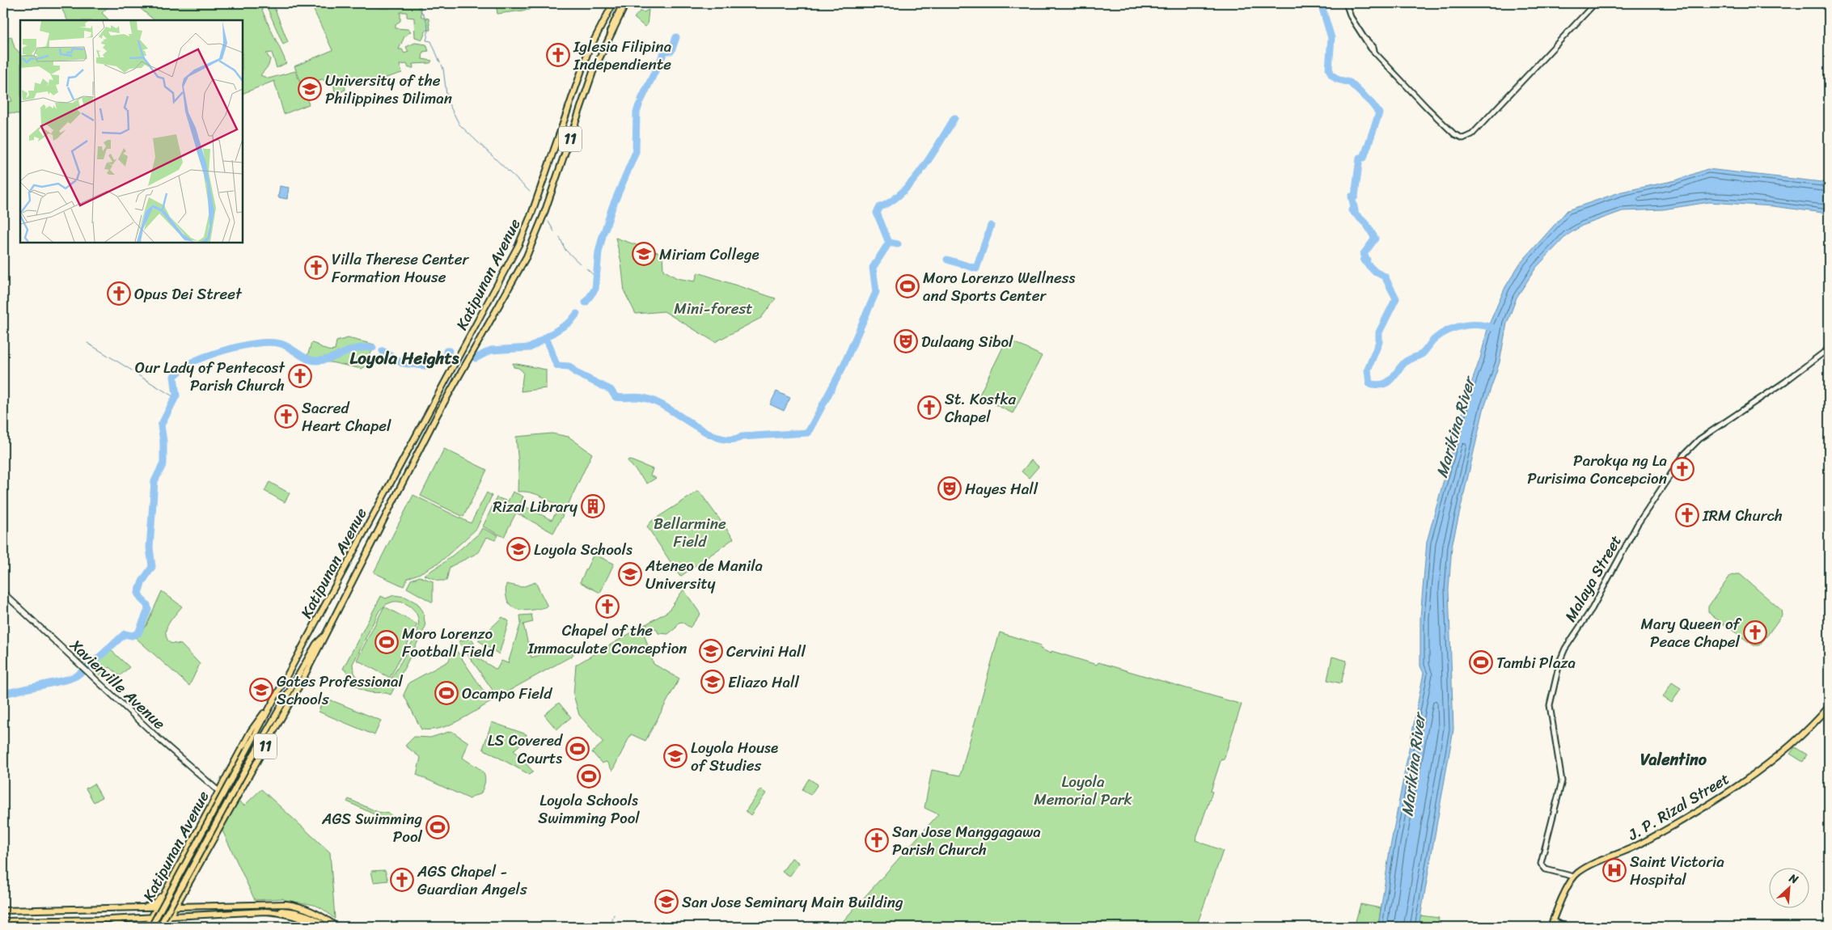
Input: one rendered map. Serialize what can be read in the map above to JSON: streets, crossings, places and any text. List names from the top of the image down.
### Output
{
  "streets": {
    "main road": [
      "11",
      "Katipunan Avenue",
      "Xavierville Avenue",
      "J. P. Rizal Street"
    ],
    "street": ["Malaya Street"]
  },
  "crossings": [
    ["Katipunan Avenue", "Xavierville Avenue"],
    ["Malaya Street", "J. P. Rizal Street"]
  ],
  "districts": ["Loyola Heights", "Valentino"],
  "water": ["Marikina River"],
  "parks": ["Mini-forest", "Bellarmine Field", "Loyola Memorial Park"],
  "places": {
    "church": [
      "Iglesia Filipina Independiente",
      "Villa Therese Center Formation House",
      "Opus Dei Street",
      "Our Lady of Pentecost Parish Church",
      "St. Kostka Chapel",
      "Sacred Heart Chapel",
      "Parokya ng La Purisima Concepcion",
      "IRM Church",
      "Chapel of the Immaculate Conception",
      "Mary Queen of Peace Chapel",
      "San Jose Manggagawa Parish Church",
      "AGS Chapel - Guardian Angels"
    ],
    "school or university": [
      "University of the Philippines Diliman",
      "Miriam College",
      "Loyola Schools",
      "Ateneo de Manila University",
      "Cervini Hall",
      "Eliazo Hall",
      "Gates Professional Schools",
      "Loyola House of Studies",
      "San Jose Seminary Main Building"
    ],
    "sports": [
      "Moro Lorenzo Wellness and Sports Center",
      "Moro Lorenzo Football Field",
      "Tambi Plaza",
      "Ocampo Field",
      "LS Covered Courts",
      "Loyola Schools Swimming Pool",
      "AGS Swimming Pool"
    ],
    "theatre": ["Dulaang Sibol", "Hayes Hall"],
    "building": ["Rizal Library"],
    "hospital": ["Saint Victoria Hospital"]
  },
  "north": "top right"
}
